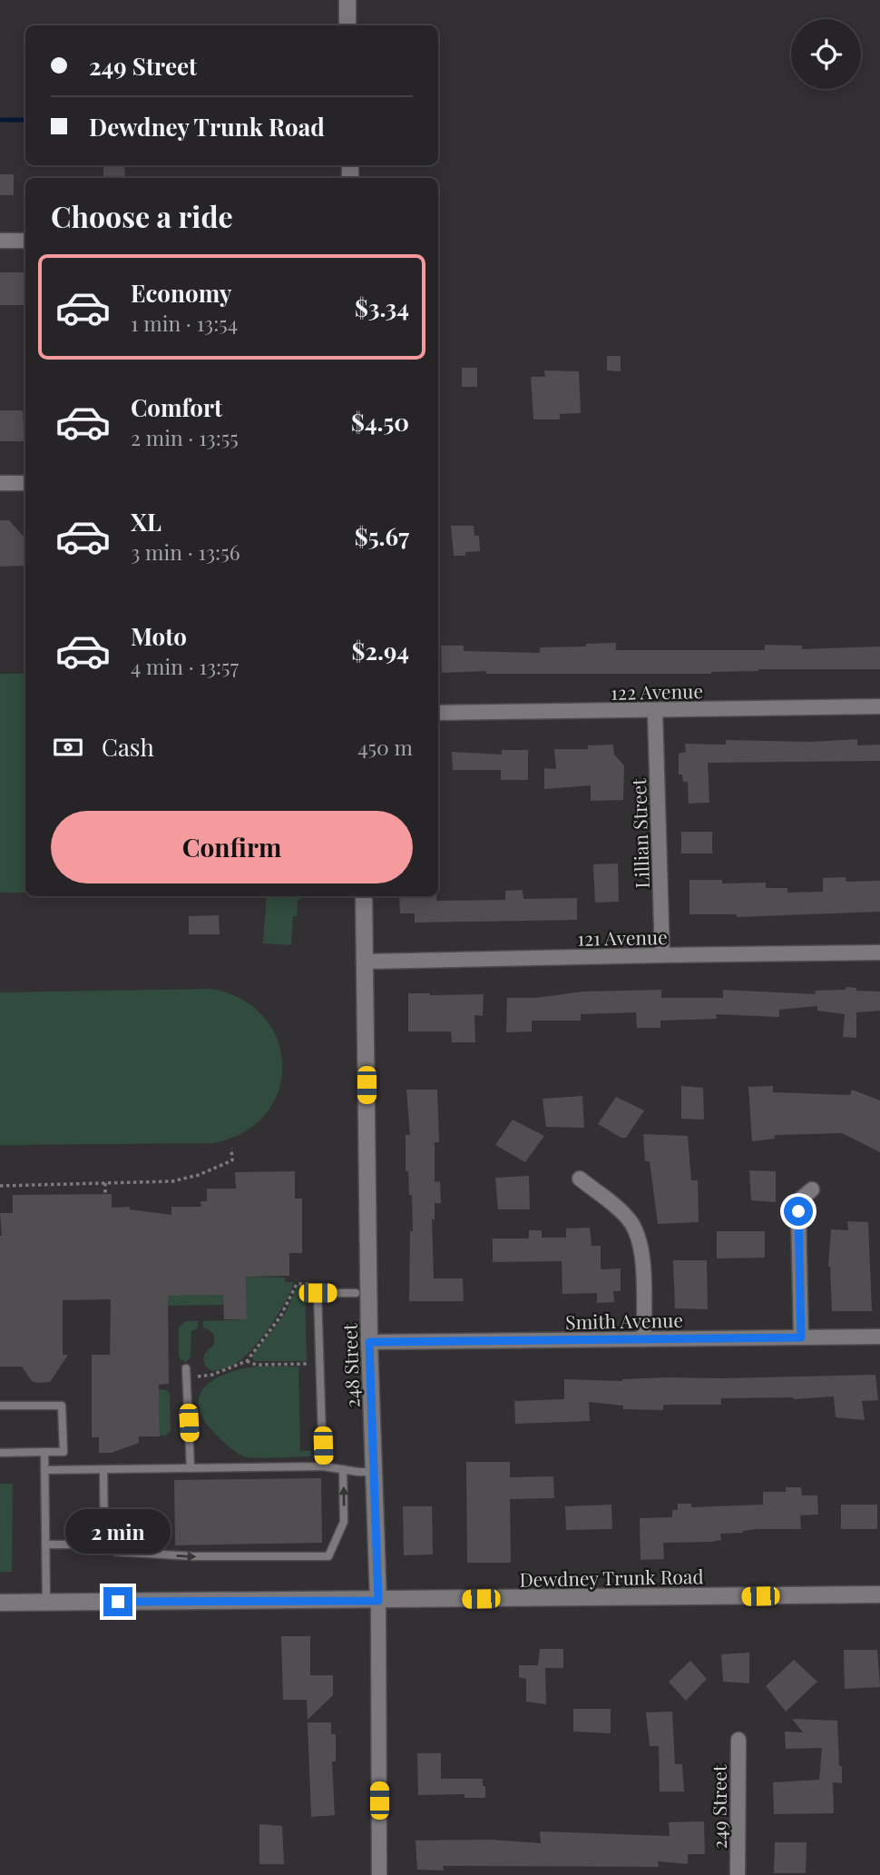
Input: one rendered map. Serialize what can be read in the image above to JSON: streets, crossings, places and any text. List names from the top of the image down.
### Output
{
  "streets": {
    "main road": ["248 Street", "Dewdney Trunk Road"],
    "street": [
      "122 Avenue",
      "Lillian Street",
      "121 Avenue",
      "Smith Avenue",
      "249 Street"
    ]
  },
  "crossings": [
    ["122 Avenue", "Lillian Street"],
    ["Lillian Street", "121 Avenue"],
    ["121 Avenue", "248 Street"],
    ["Smith Avenue", "248 Street"],
    ["248 Street", "Dewdney Trunk Road"]
  ],
  "page": {
    "banner": ["249 Street", "Dewdney Trunk Road"],
    "heading": "Choose a ride",
    "list": [
      {
        "name": "Economy",
        "note": "1 min · 13:54",
        "value": "$3.34"
      },
      {
        "name": "Comfort",
        "note": "2 min · 13:55",
        "value": "$4.50"
      },
      {
        "name": "XL",
        "note": "3 min · 13:56",
        "value": "$5.67"
      },
      {
        "name": "Moto",
        "note": "4 min · 13:57",
        "value": "$2.94"
      }
    ],
    "pay": ["Cash", "450 m"],
    "buttons": "Confirm",
    "bubble": "2 min"
  }
}
